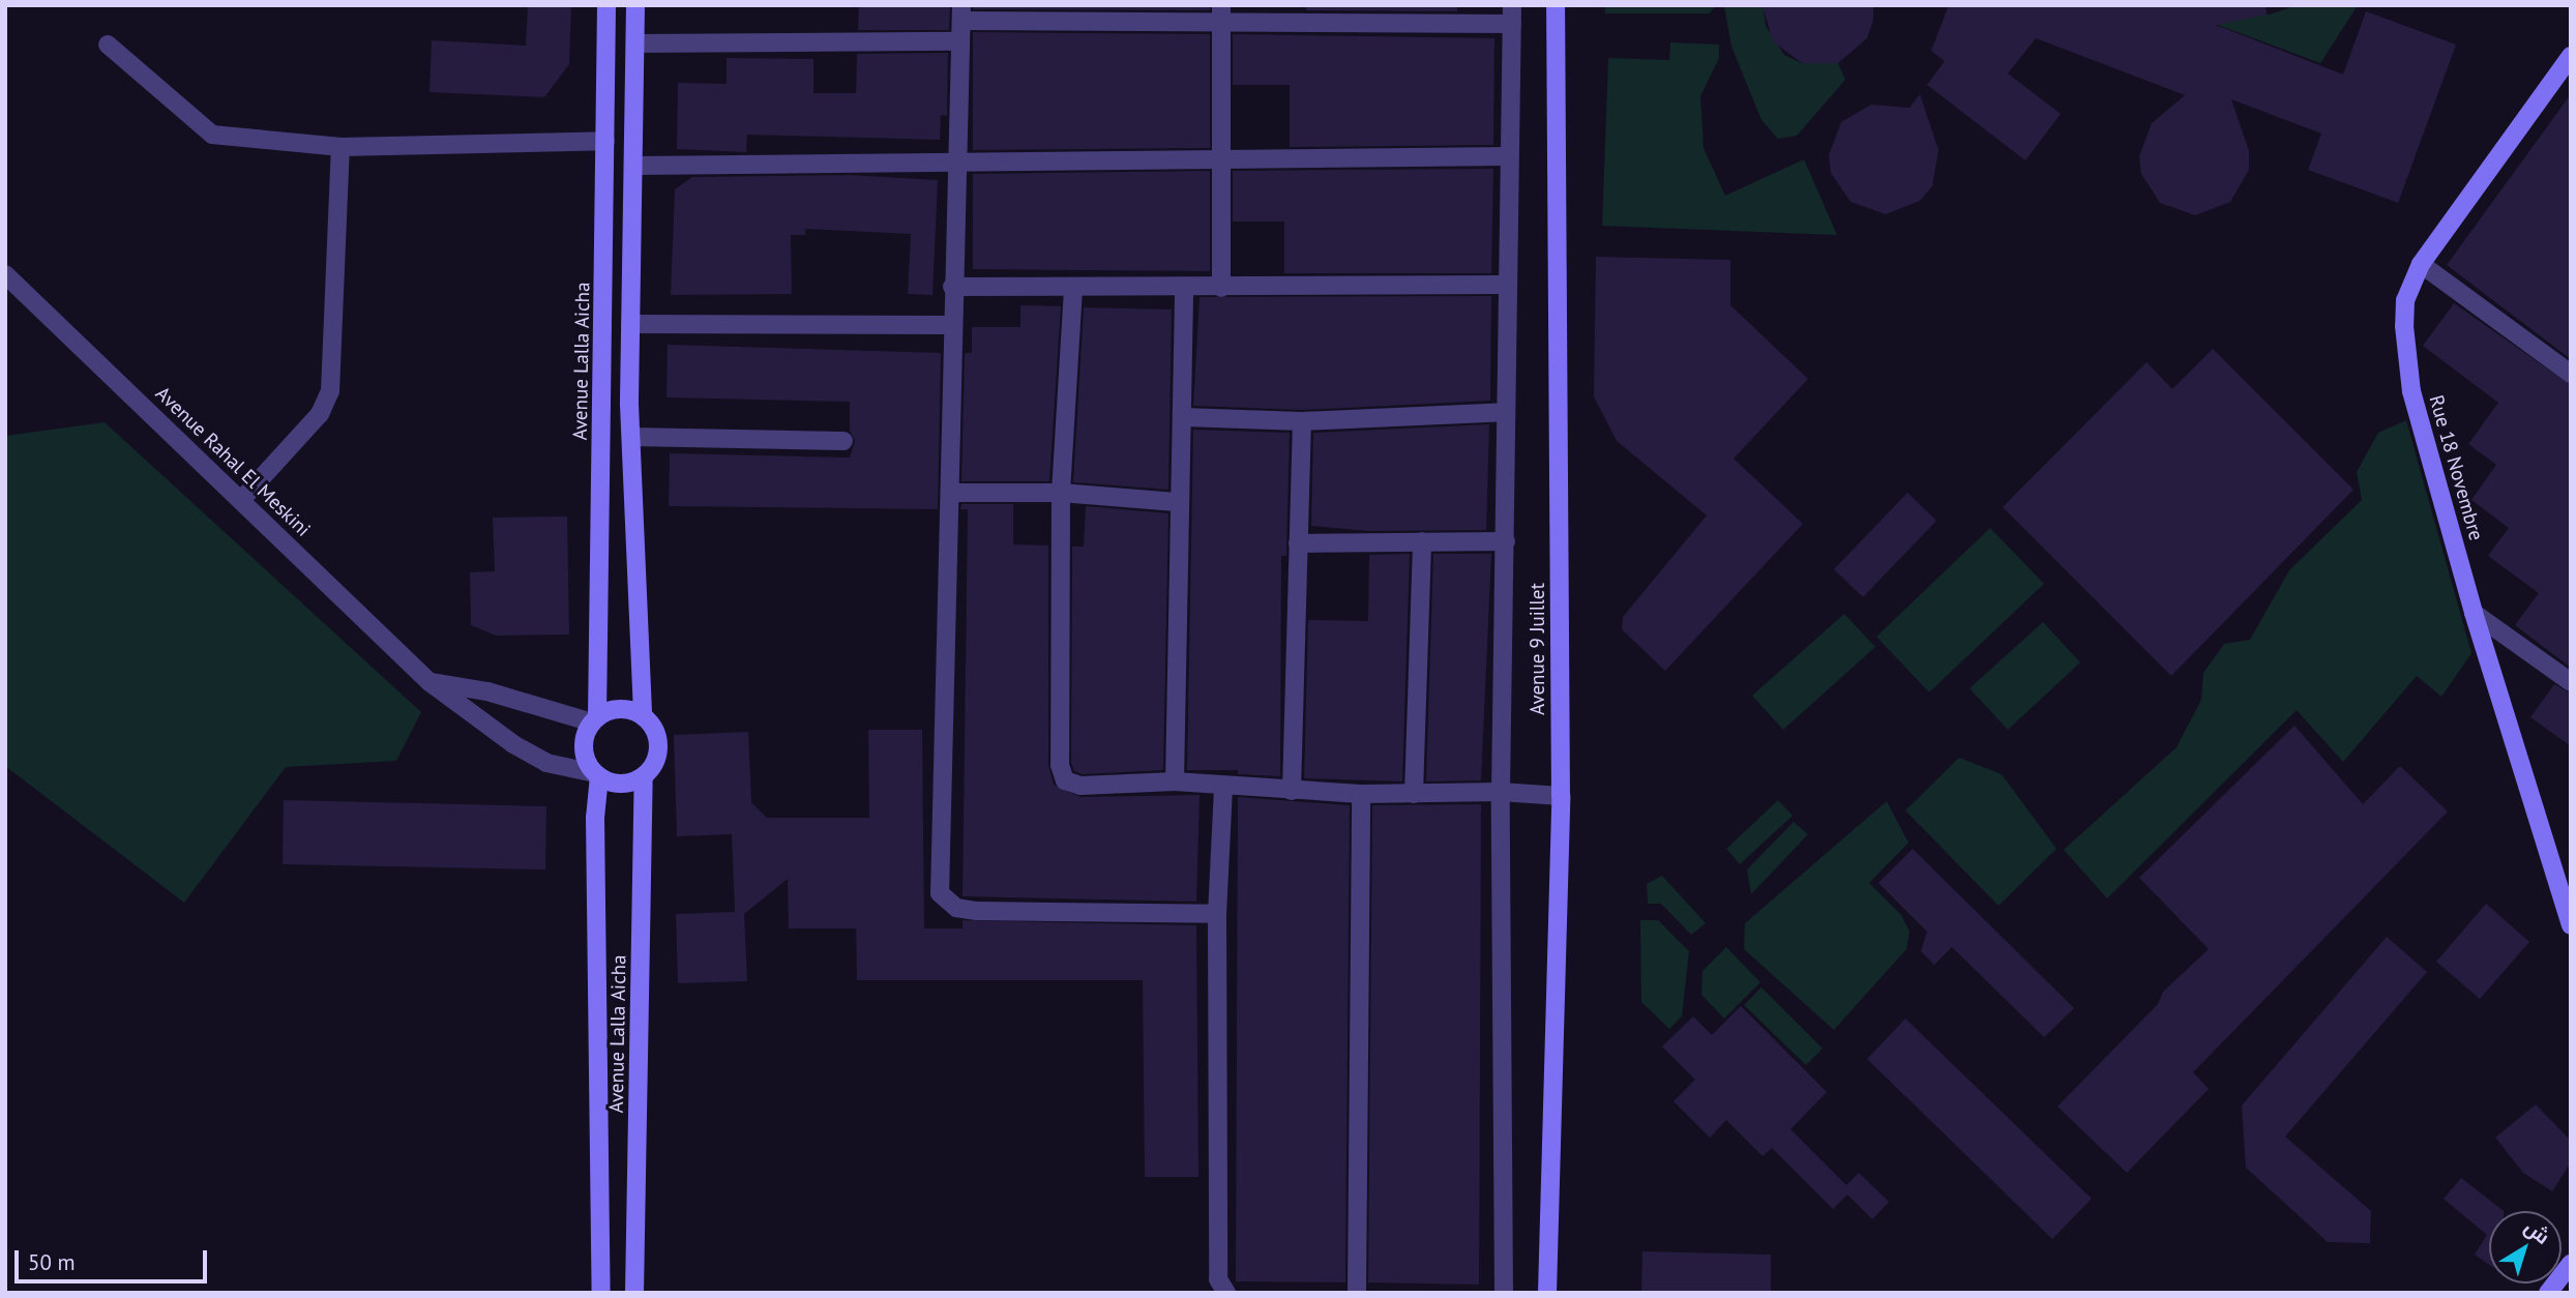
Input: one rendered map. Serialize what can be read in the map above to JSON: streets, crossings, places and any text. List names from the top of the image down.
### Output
{
  "streets": {
    "main road": ["Avenue Lalla Aicha", "Rue 18 Novembre", "Avenue 9 Juillet"],
    "street": ["Avenue Rahal El Meskini"]
  },
  "crossings": [
    ["Avenue Lalla Aicha", "Avenue Rahal El Meskini"]
  ],
  "scale_bar": "50 m",
  "north": "top right"
}
